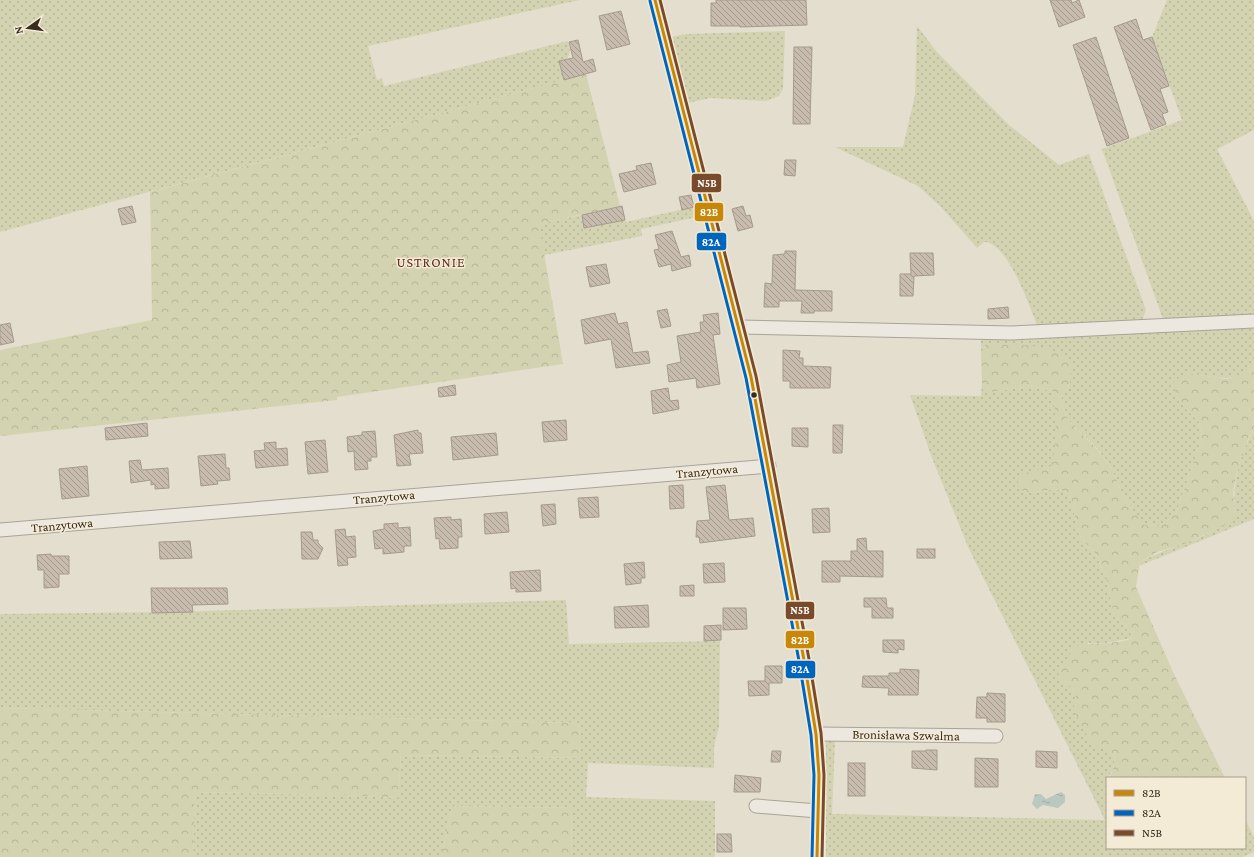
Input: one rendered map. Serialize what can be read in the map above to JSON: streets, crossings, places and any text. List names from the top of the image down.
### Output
{
  "streets": {
    "street": ["Tranzytowa", "Bronisława Szwalma"]
  },
  "districts": ["USTRONIE"],
  "lines": ["transit line 82B", "transit line N5B", "transit line 82A"],
  "legend": ["82B", "82A", "N5B"],
  "north": "left"
}
